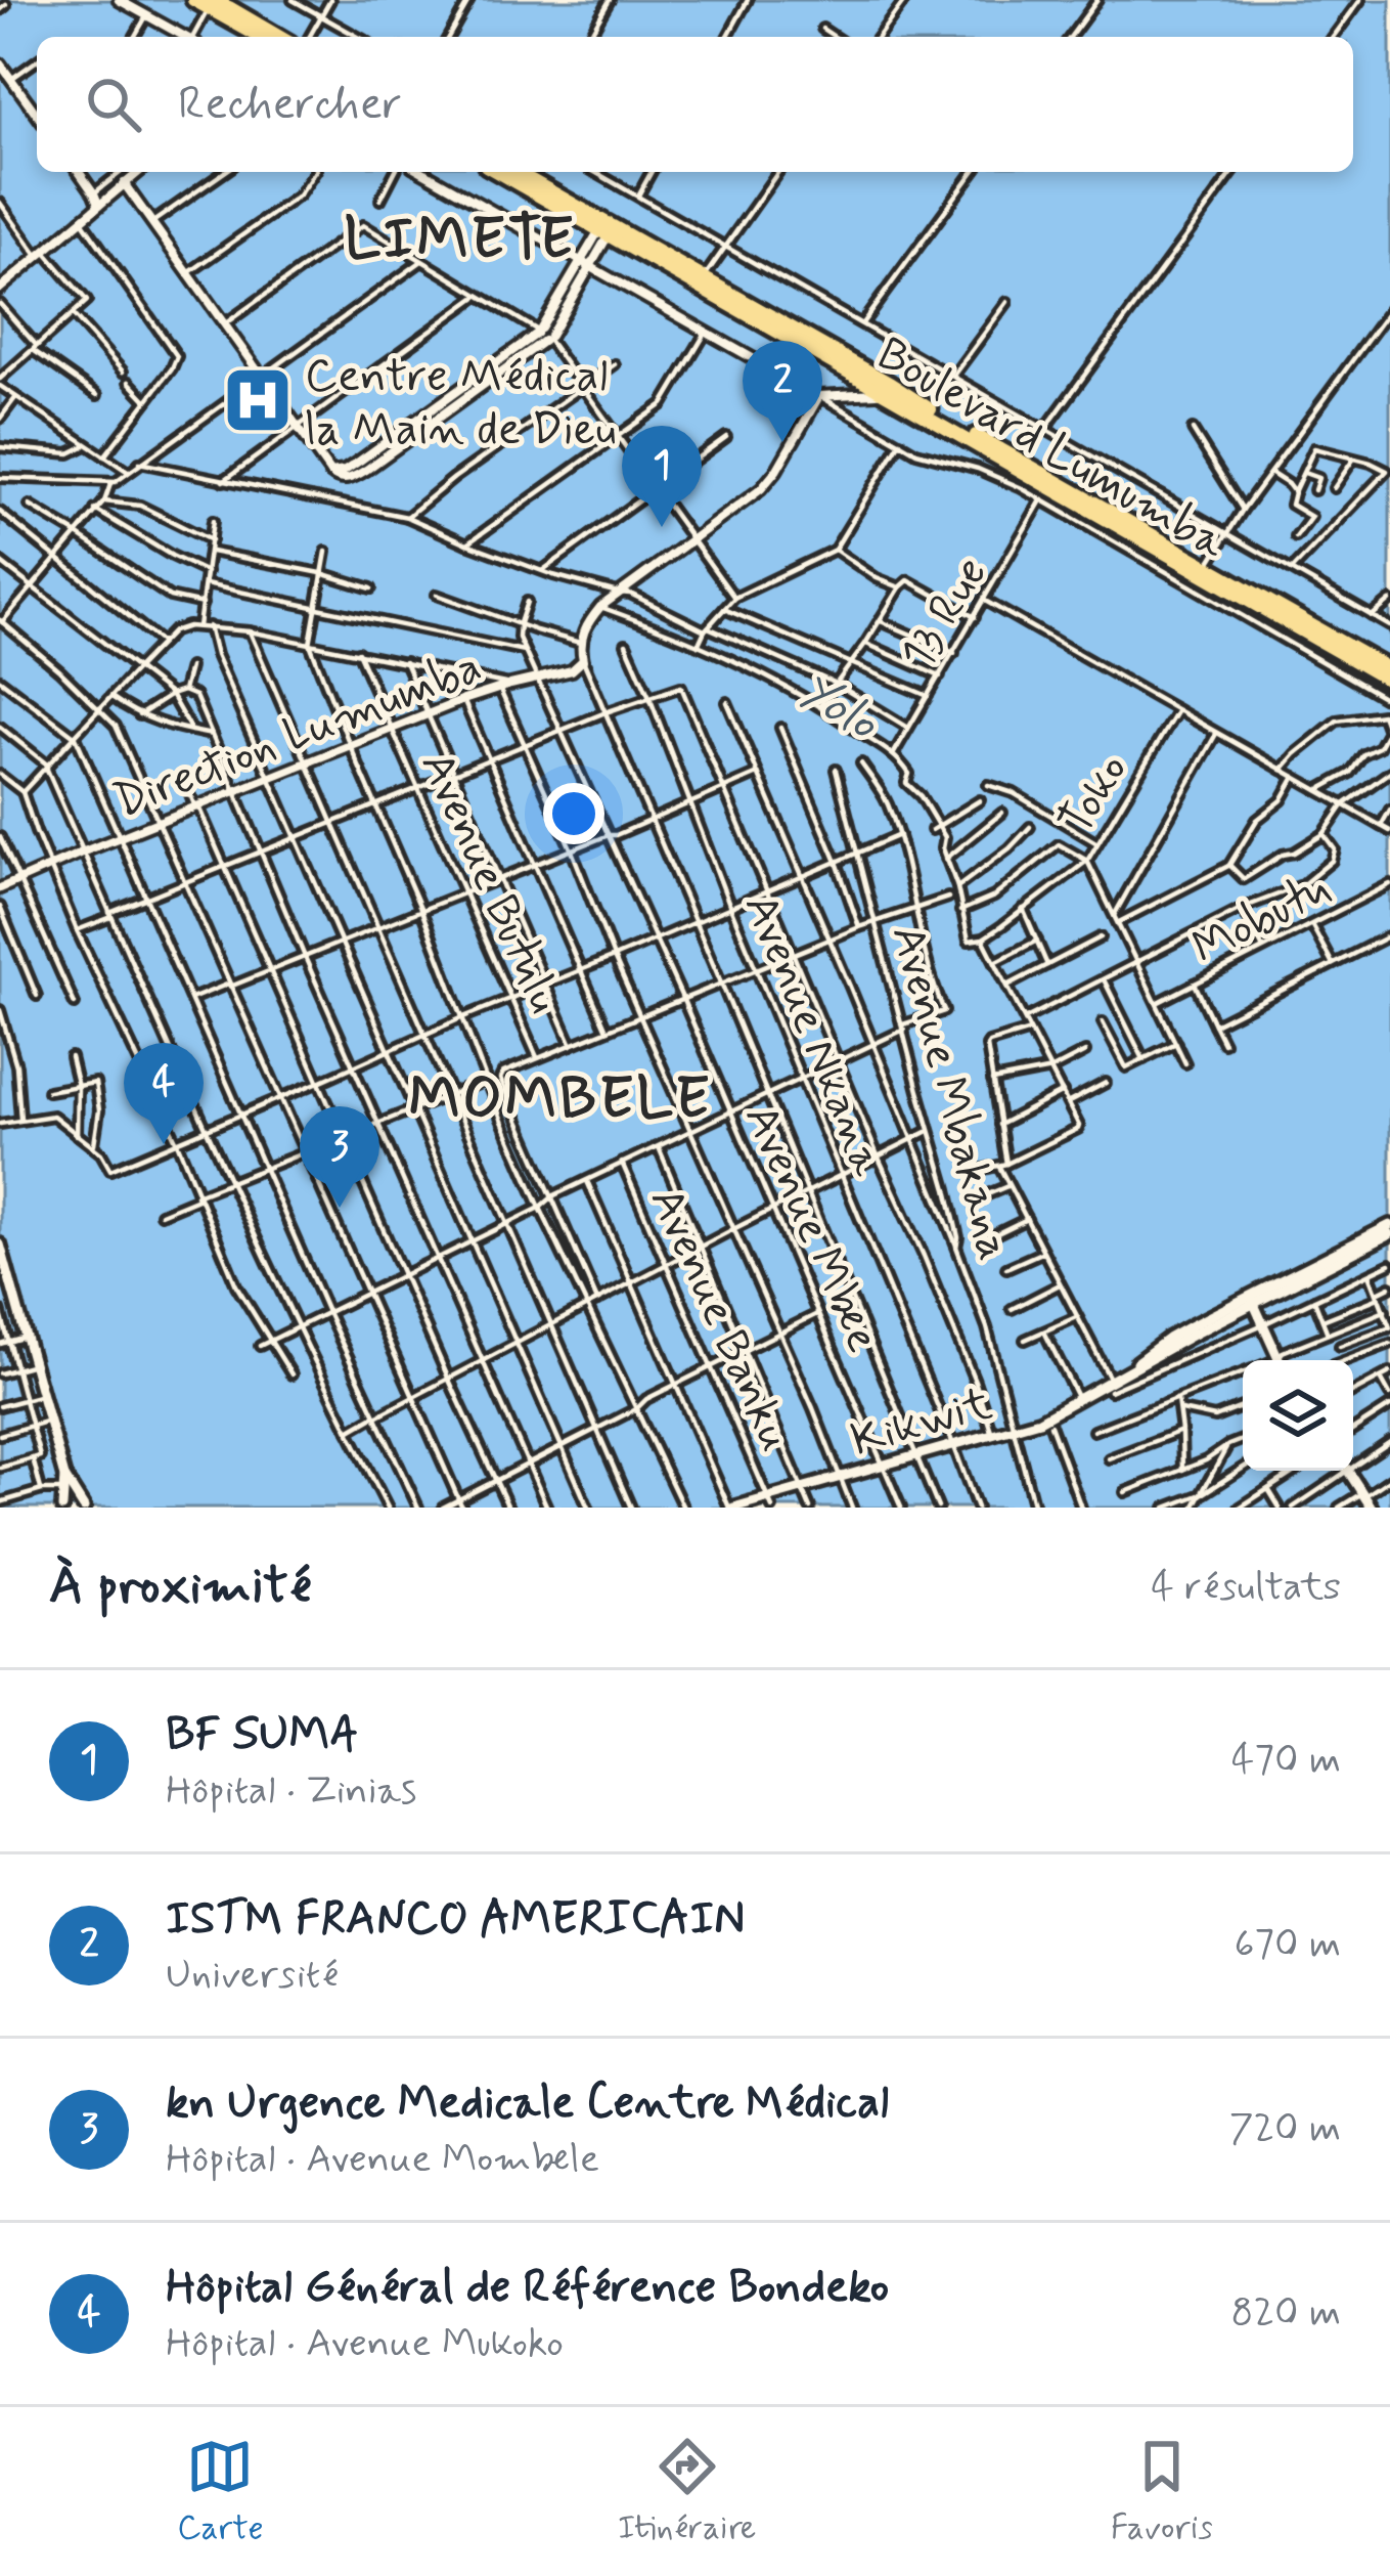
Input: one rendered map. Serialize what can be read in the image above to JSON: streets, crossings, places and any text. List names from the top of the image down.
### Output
{
  "streets": {
    "highway": ["Boulevard Lumumba"],
    "main road": ["Kikwit"],
    "street": [
      "13 Rue",
      "Direction Lumumba",
      "Toko",
      "Avenue Butulu",
      "Mobutu",
      "Avenue Nkana",
      "Avenue Mbakana",
      "Avenue Mbee",
      "Avenue Banku"
    ]
  },
  "crossings": [
    ["Direction Lumumba", "Avenue Butulu"],
    ["Direction Lumumba", "Avenue Mbee"],
    ["Avenue Nkana", "Kikwit"],
    ["Avenue Mbakana", "Kikwit"],
    ["Avenue Mbee", "Kikwit"],
    ["Avenue Banku", "Kikwit"]
  ],
  "districts": ["LIMETE", "MOMBELE"],
  "water": ["Yolo"],
  "places": {
    "hospital": ["Centre Médical la Main de Dieu"]
  },
  "page": {
    "search": "Rechercher",
    "pins": [
      "2",
      "1",
      "4",
      "3"
    ],
    "heading": ["À proximité", "4 résultats"],
    "list": [
      {
        "mark": "1",
        "name": "BF SUMA",
        "note": "Hôpital · Zinias",
        "value": "470 m"
      },
      {
        "mark": "2",
        "name": "ISTM FRANCO AMERICAIN",
        "note": "Université",
        "value": "670 m"
      },
      {
        "mark": "3",
        "name": "kn Urgence Medicale Centre Médical",
        "note": "Hôpital · Avenue Mombele",
        "value": "720 m"
      },
      {
        "mark": "4",
        "name": "Hôpital Général de Référence Bondeko",
        "note": "Hôpital · Avenue Mukoko",
        "value": "820 m"
      }
    ],
    "nav": ["Carte", "Itinéraire", "Favoris"]
  }
}
